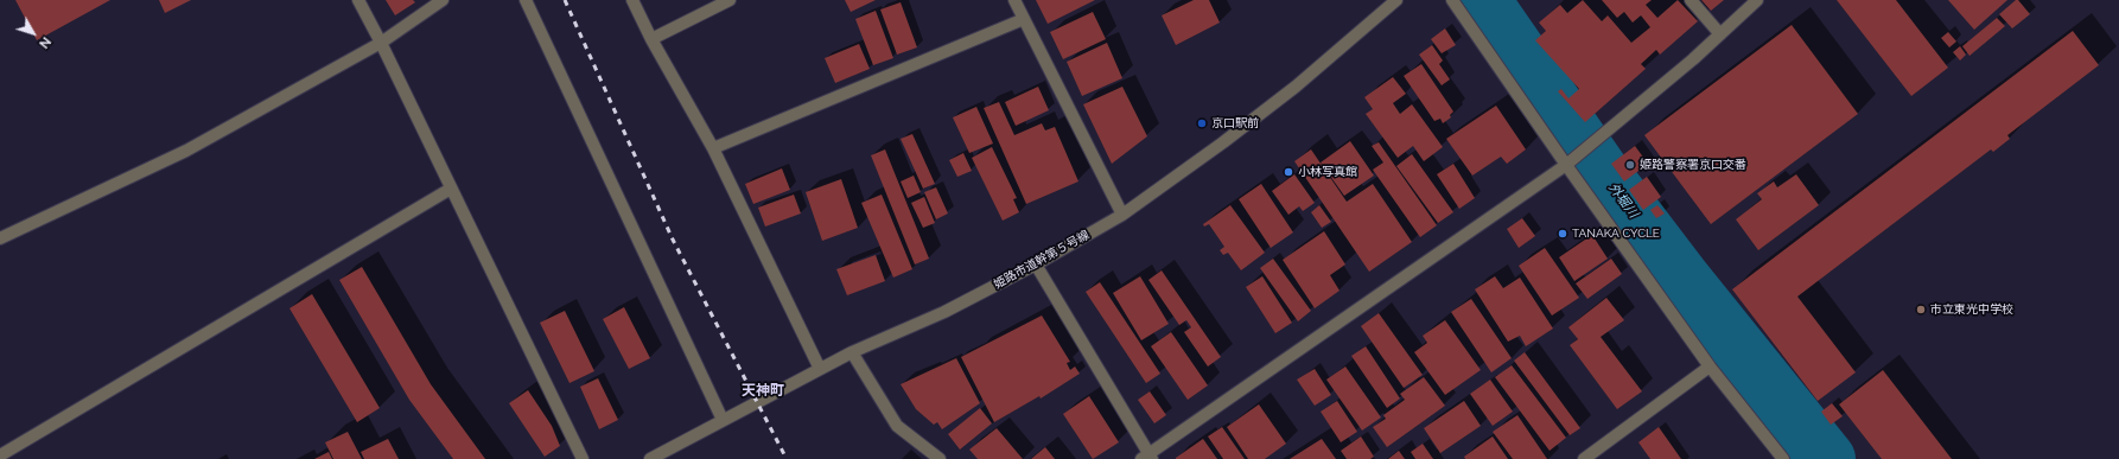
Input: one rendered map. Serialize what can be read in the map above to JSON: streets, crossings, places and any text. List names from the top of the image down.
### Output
{
  "streets": {
    "street": ["姫路市道幹第５号線"]
  },
  "districts": ["天神町"],
  "water": ["外堀川"],
  "places": [
    "京口駅前",
    "姫路警察署京口交番",
    "小林写真館",
    "TANAKA CYCLE",
    "市立東光中学校"
  ],
  "north": "bottom right"
}
